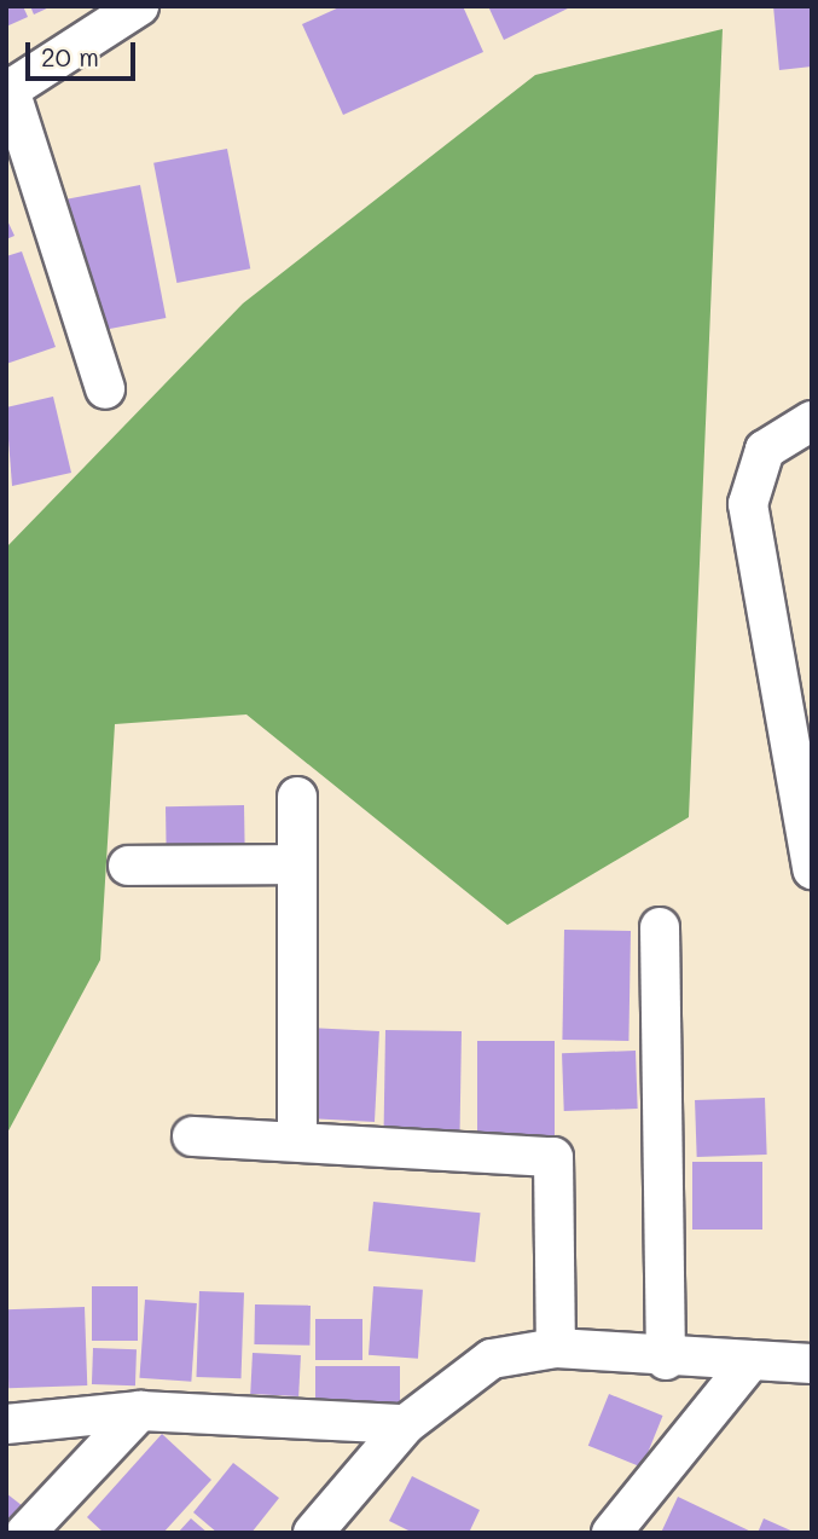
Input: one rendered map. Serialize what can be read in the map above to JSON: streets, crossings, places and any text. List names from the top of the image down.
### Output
{
  "scale_bar": "20 m"
}
